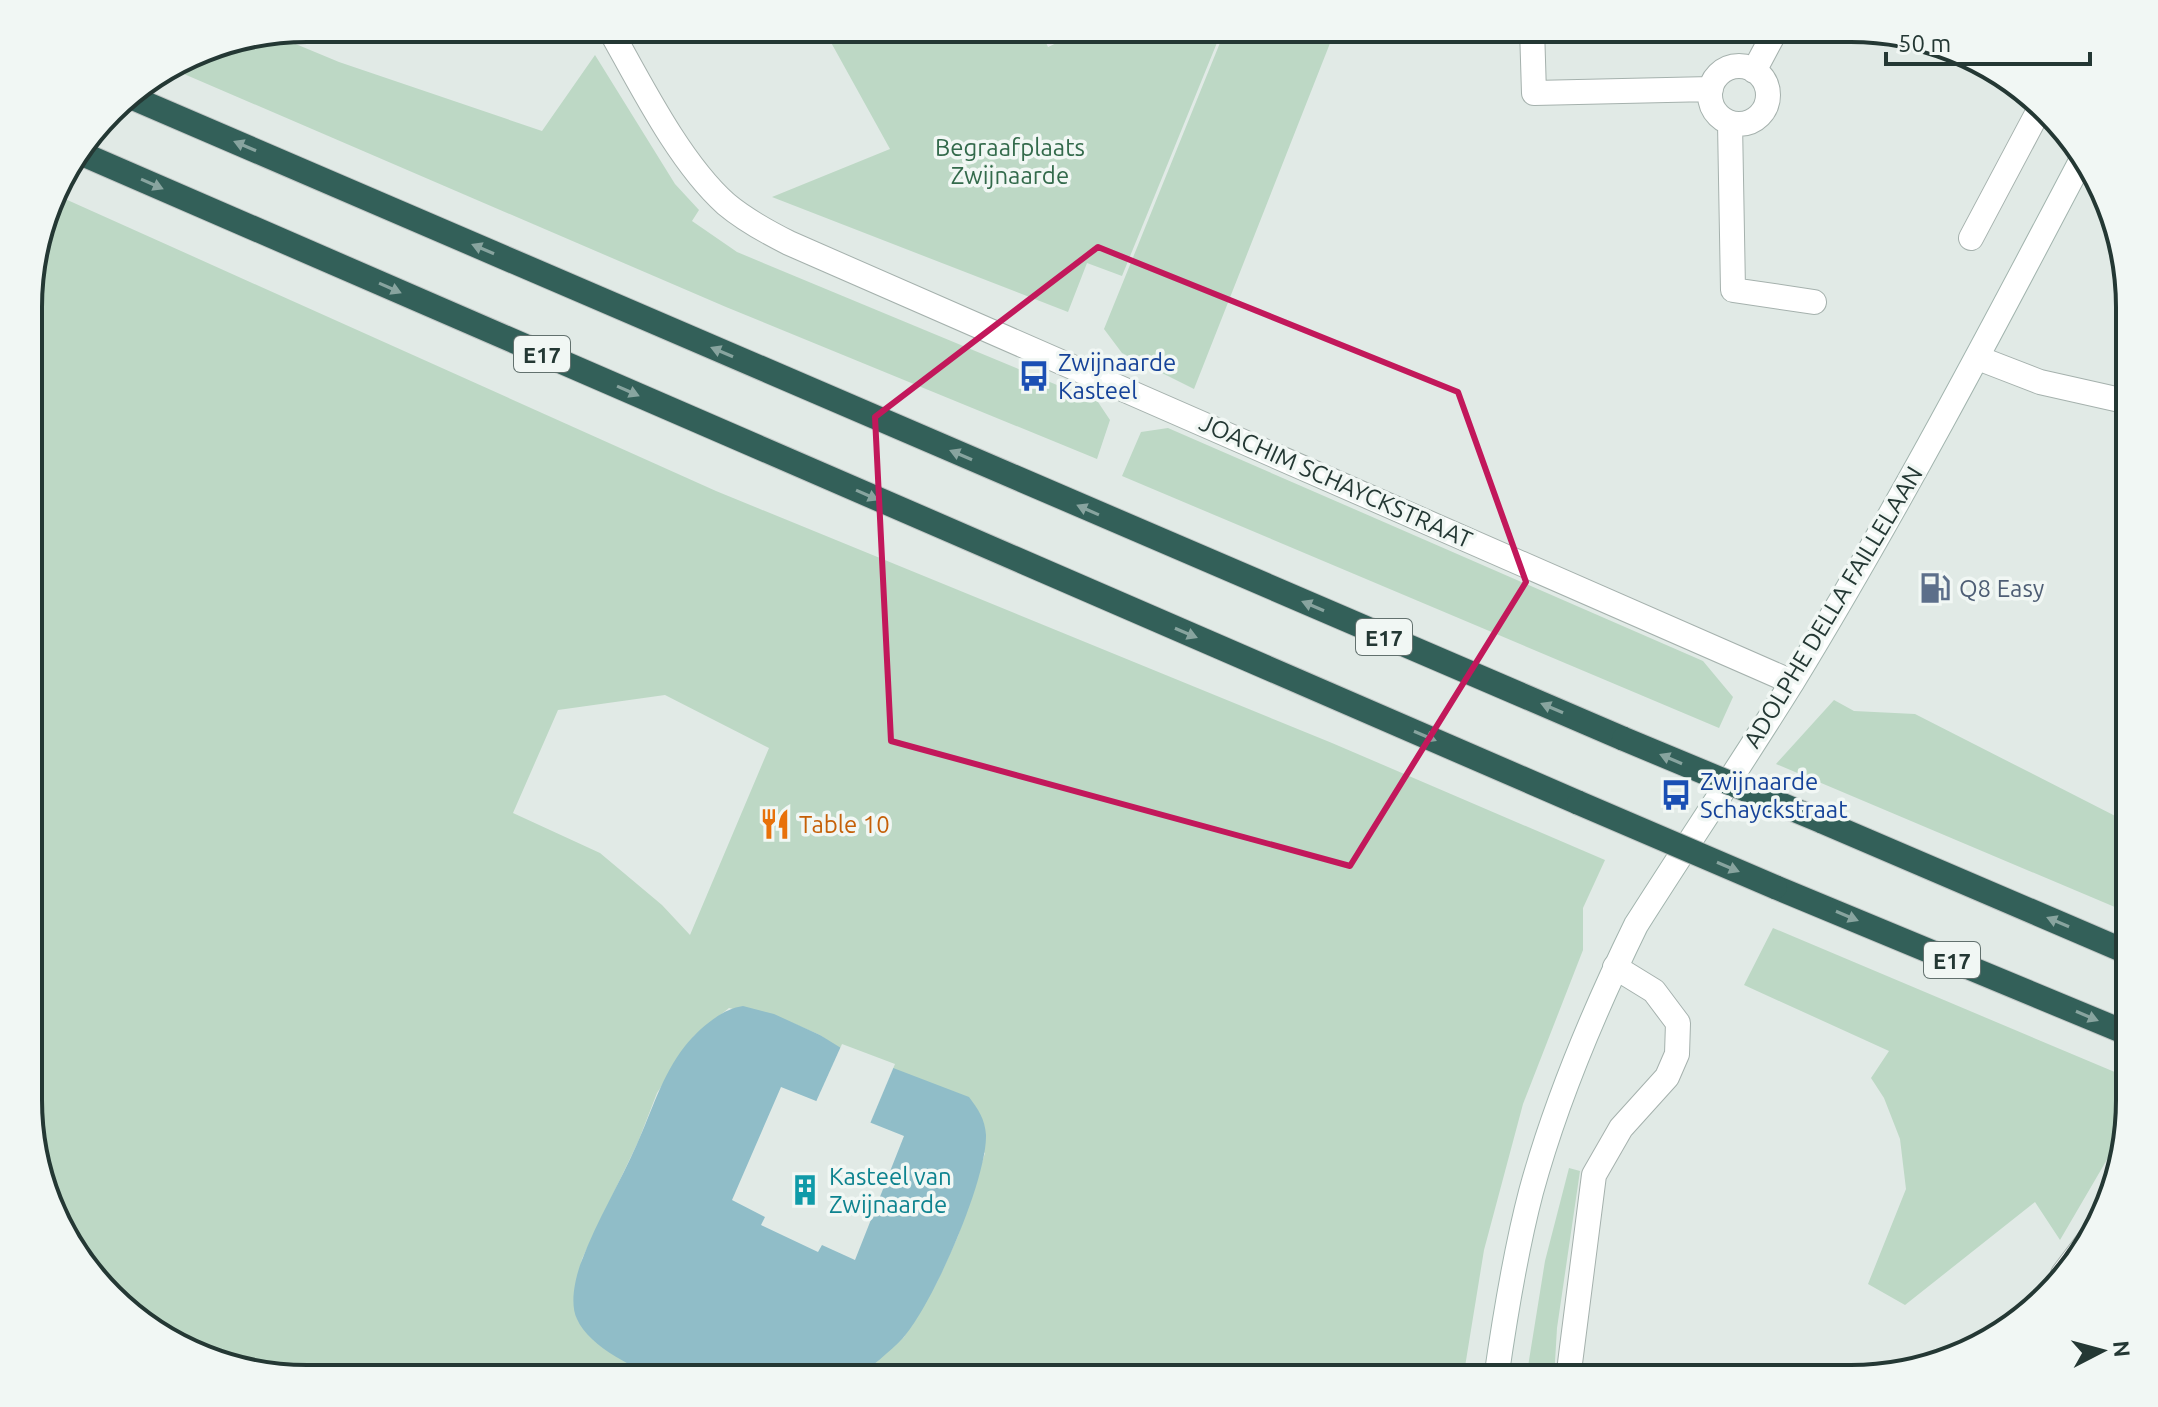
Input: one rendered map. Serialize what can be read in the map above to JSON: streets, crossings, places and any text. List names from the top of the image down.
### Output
{
  "streets": {
    "highway": ["E17"],
    "street": ["JOACHIM SCHAYCKSTRAAT", "ADOLPHE DELLA FAILLELAAN"]
  },
  "crossings": [
    ["JOACHIM SCHAYCKSTRAAT", "ADOLPHE DELLA FAILLELAAN"]
  ],
  "parks": ["Begraafplaats Zwijnaarde"],
  "places": {
    "bus stop": ["Zwijnaarde Kasteel", "Zwijnaarde Schayckstraat"],
    "fuel station": ["Q8 Easy"],
    "restaurant": ["Table 10"],
    "building": ["Kasteel van Zwijnaarde"]
  },
  "scale_bar": "50 m",
  "north": "right"
}
